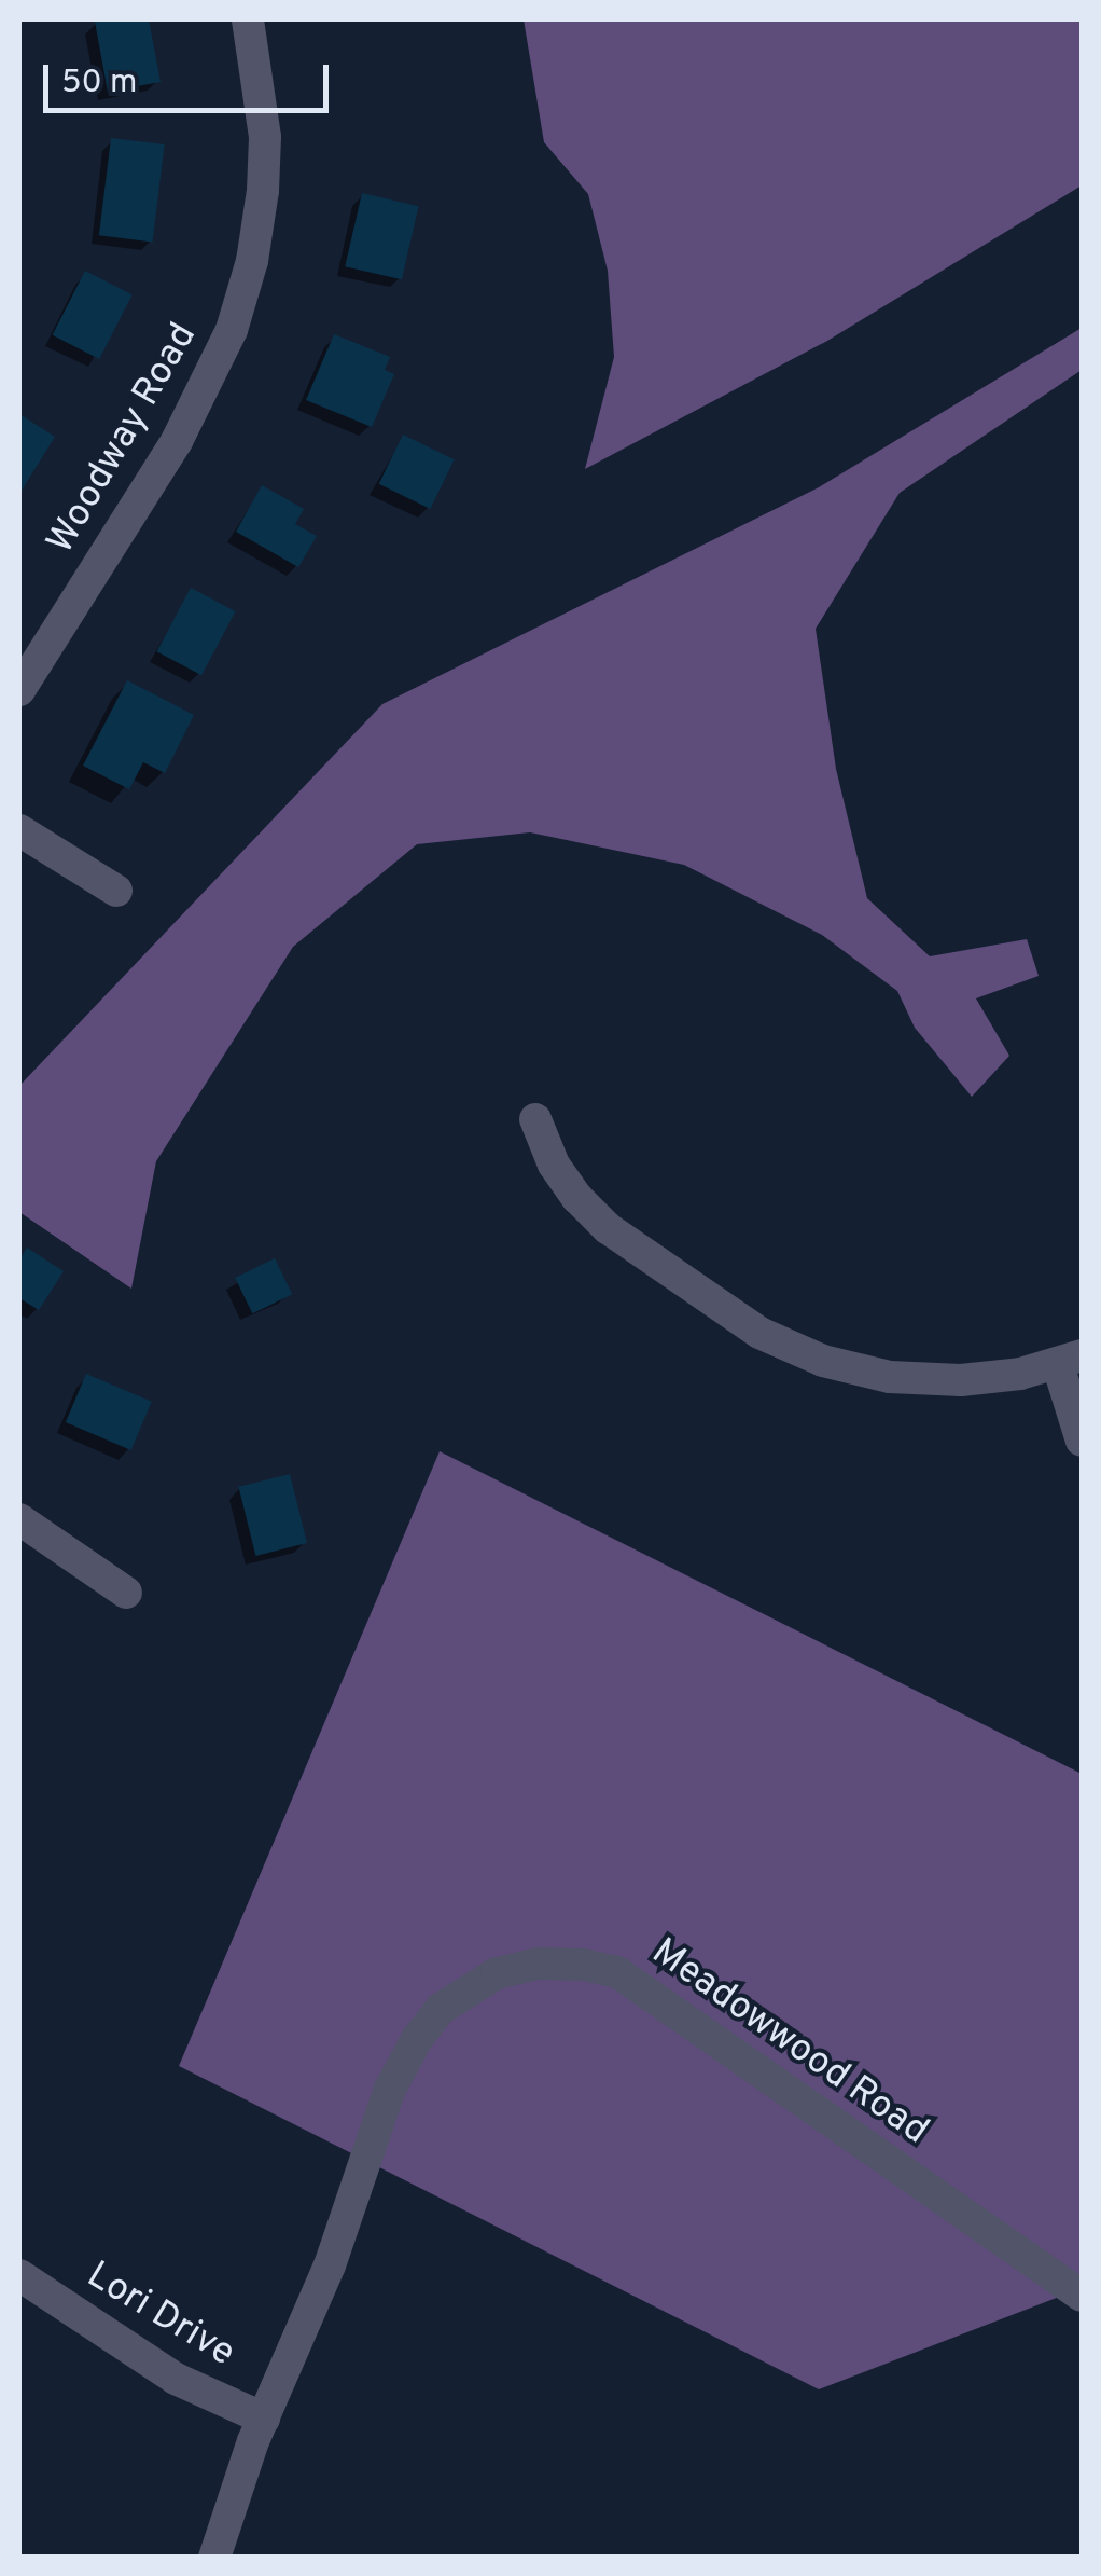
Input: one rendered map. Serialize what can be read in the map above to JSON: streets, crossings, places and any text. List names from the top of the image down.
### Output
{
  "streets": {
    "street": ["Woodway Road", "Meadowwood Road", "Lori Drive"]
  },
  "crossings": [
    ["Meadowwood Road", "Lori Drive"]
  ],
  "scale_bar": "50 m"
}
